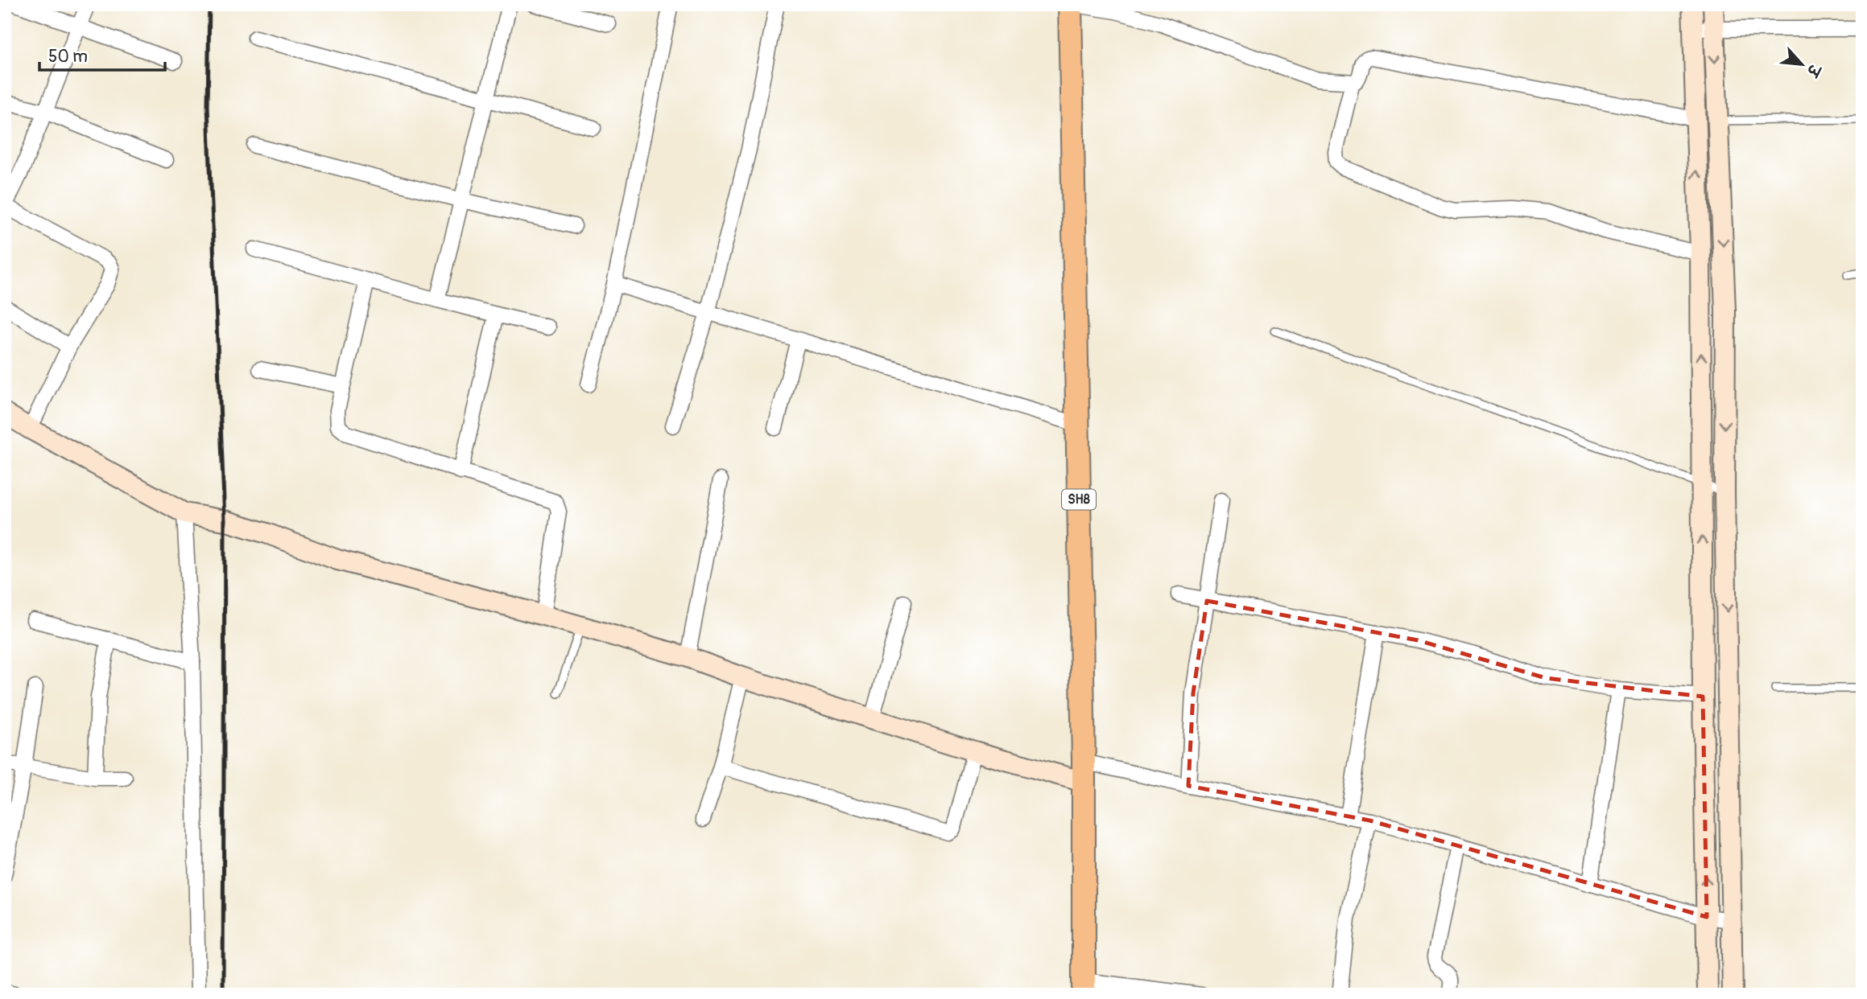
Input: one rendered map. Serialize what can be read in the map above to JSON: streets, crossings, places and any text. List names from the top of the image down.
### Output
{
  "streets": {
    "main road": ["SH8"]
  },
  "scale_bar": "50 m",
  "north": "bottom right"
}
